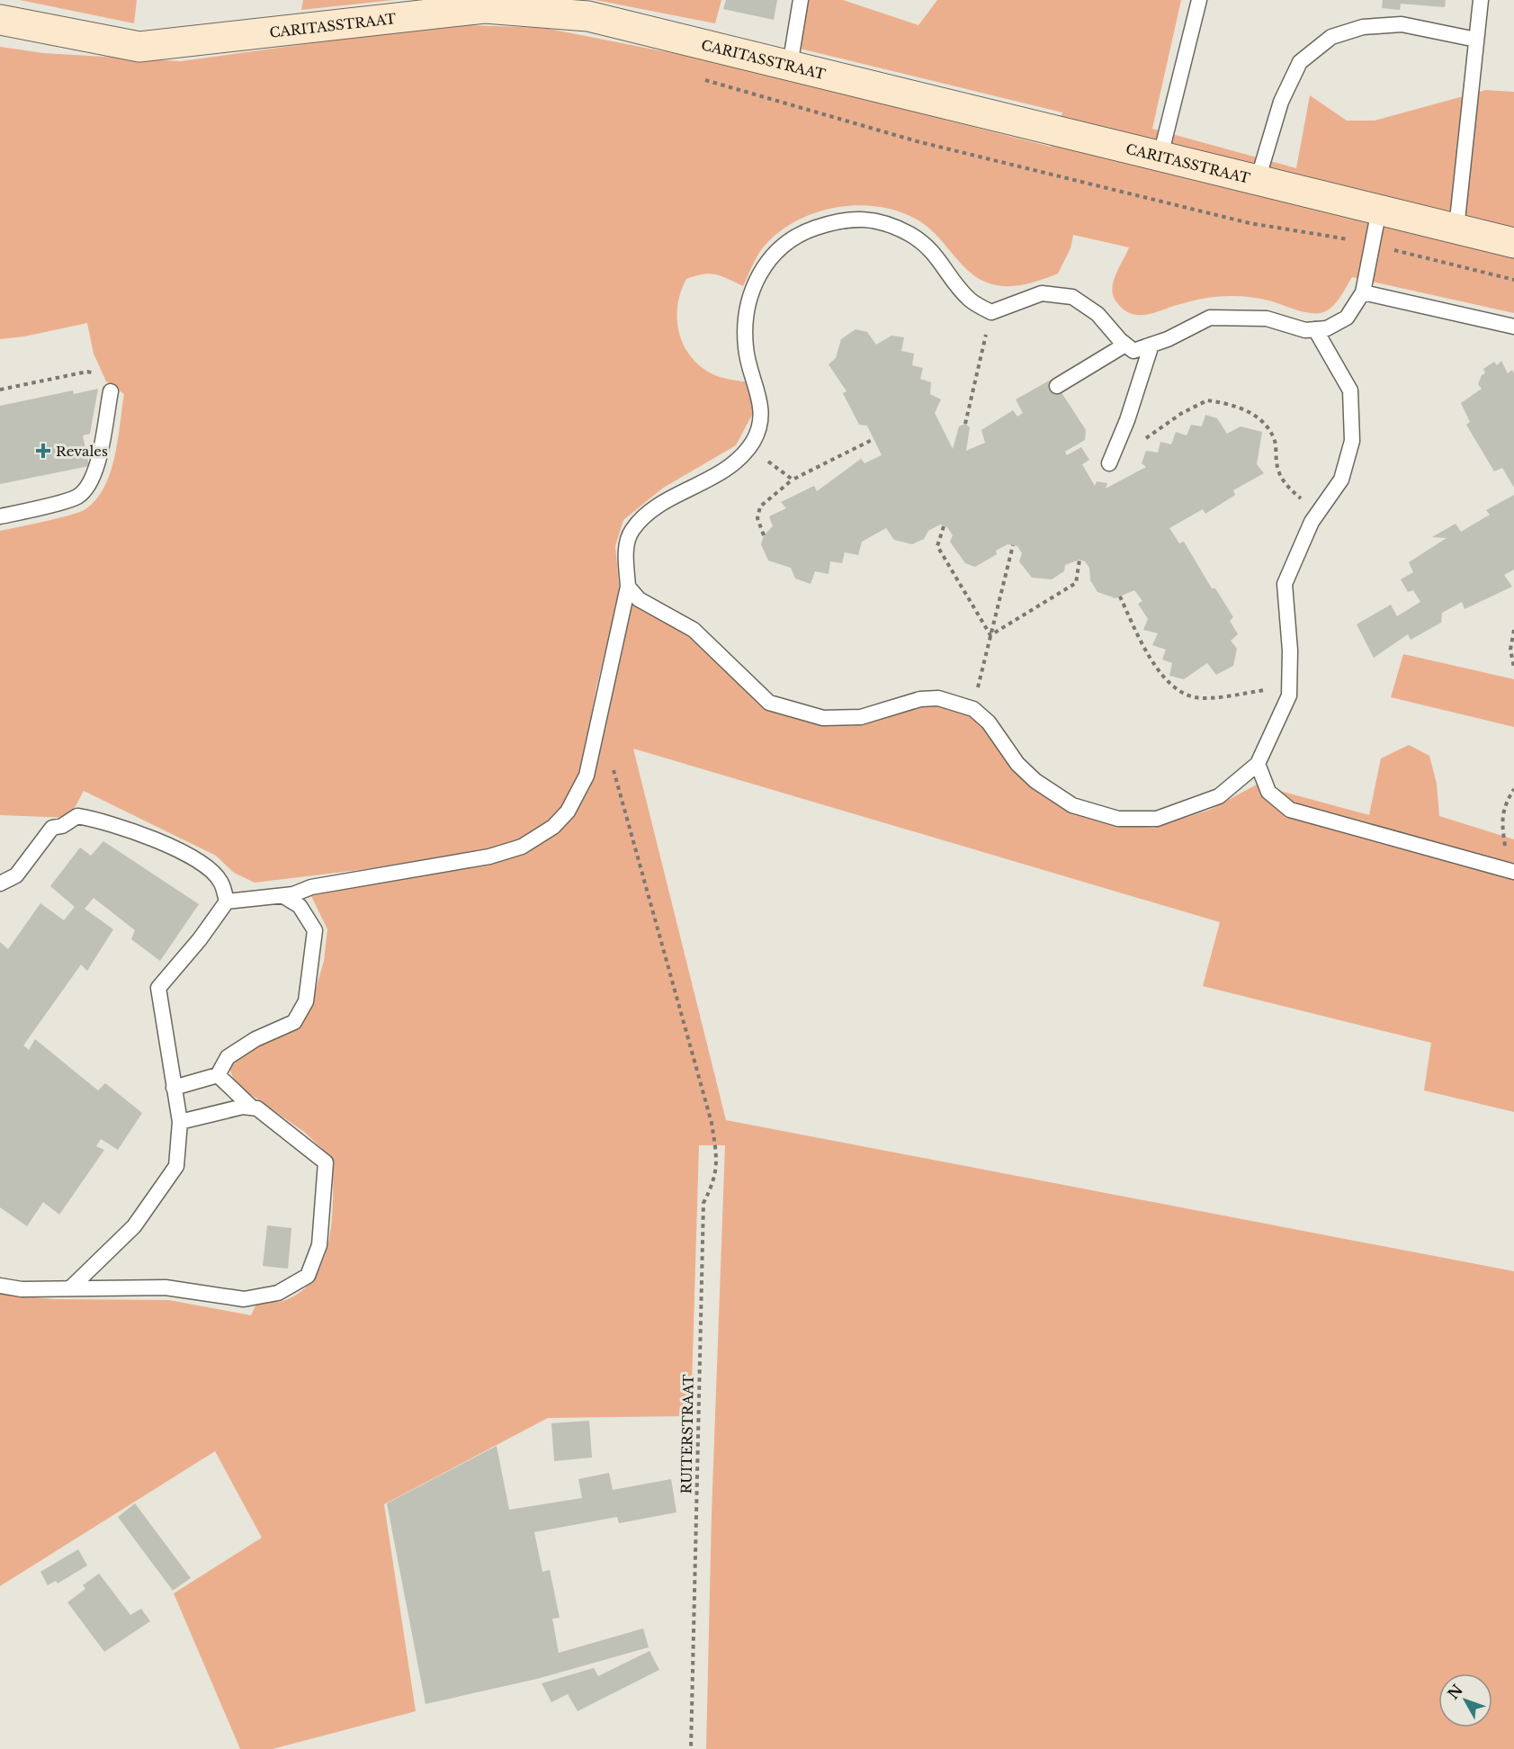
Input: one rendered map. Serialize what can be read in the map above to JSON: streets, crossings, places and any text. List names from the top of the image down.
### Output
{
  "streets": {
    "street": ["CARITASSTRAAT"],
    "path": ["RUITERSTRAAT"]
  },
  "places": {
    "health": ["Revales"]
  },
  "north": "top left"
}
